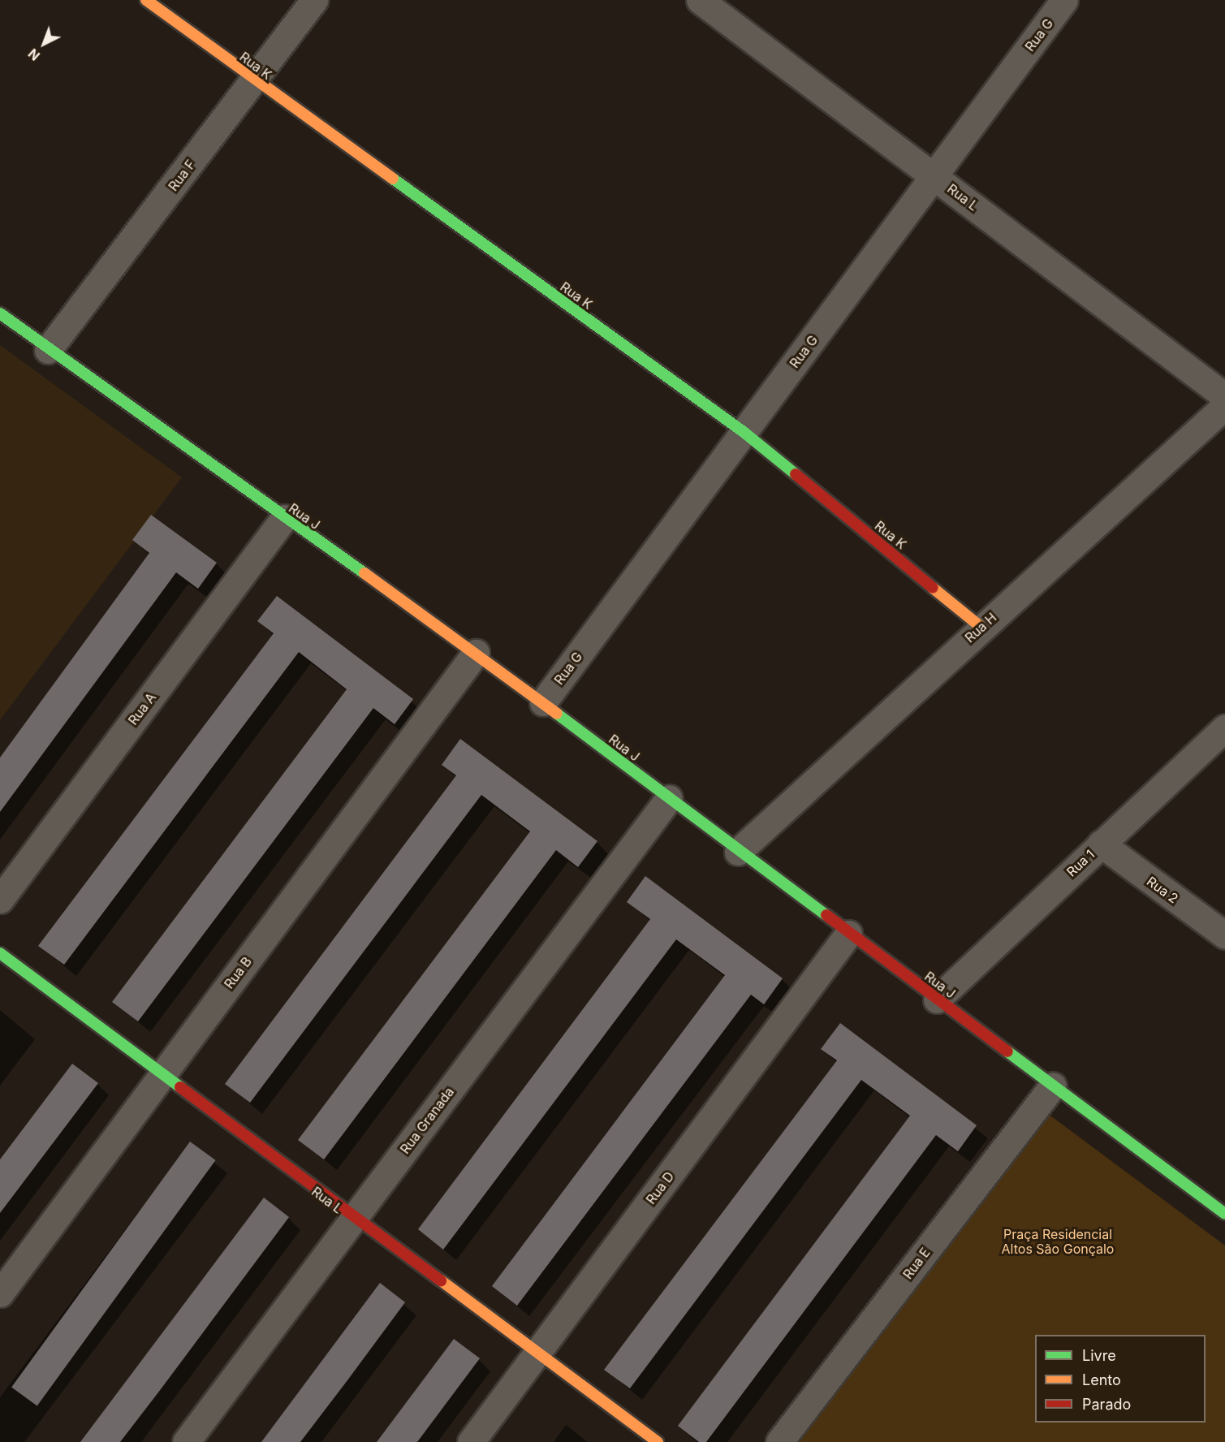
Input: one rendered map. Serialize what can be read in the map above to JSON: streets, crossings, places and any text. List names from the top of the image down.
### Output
{
  "streets": {
    "street": [
      "Rua G",
      "Rua K",
      "Rua F",
      "Rua L",
      "Rua J",
      "Rua H",
      "Rua A",
      "Rua 1",
      "Rua 2",
      "Rua B",
      "Rua Granada",
      "Rua D",
      "Rua E"
    ]
  },
  "crossings": [
    ["Rua G", "Rua K"],
    ["Rua G", "Rua L"],
    ["Rua G", "Rua J"],
    ["Rua K", "Rua F"],
    ["Rua K", "Rua H"],
    ["Rua F", "Rua J"],
    ["Rua L", "Rua B"],
    ["Rua L", "Rua Granada"],
    ["Rua L", "Rua D"],
    ["Rua J", "Rua H"],
    ["Rua J", "Rua A"],
    ["Rua J", "Rua 1"],
    ["Rua J", "Rua B"],
    ["Rua J", "Rua Granada"],
    ["Rua J", "Rua D"],
    ["Rua J", "Rua E"],
    ["Rua 1", "Rua 2"]
  ],
  "parks": ["Praça Residencial Altos São Gonçalo"],
  "legend": ["Livre", "Lento", "Parado"],
  "north": "bottom left"
}
